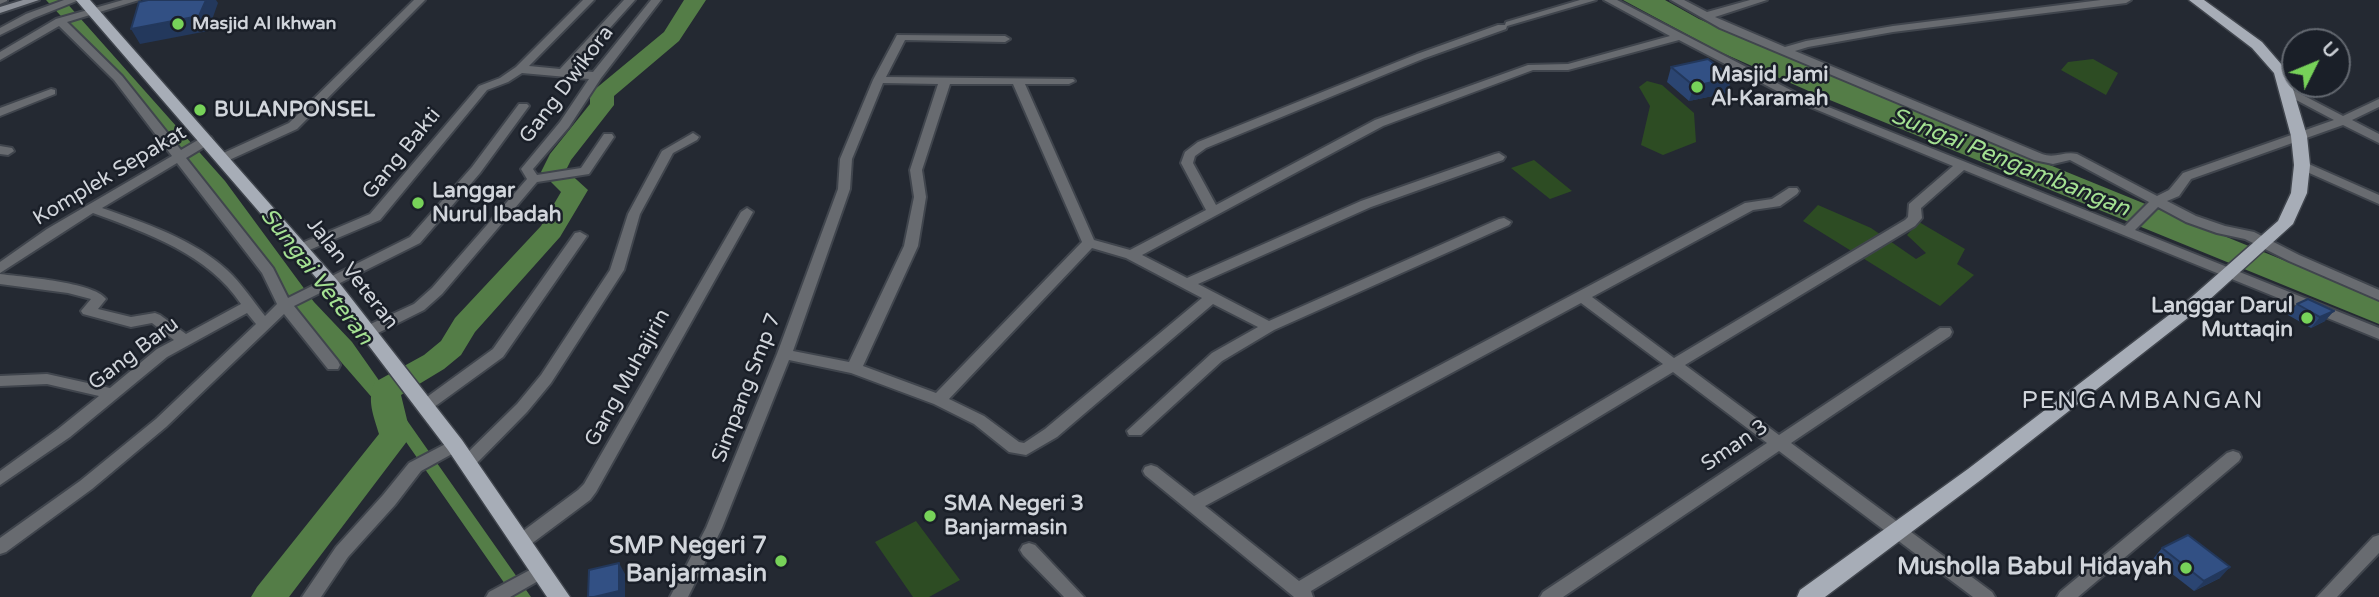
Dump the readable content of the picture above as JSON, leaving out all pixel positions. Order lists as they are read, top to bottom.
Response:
{
  "streets": {
    "main road": ["Jalan Veteran"],
    "street": [
      "Gang Dwikora",
      "Gang Bakti",
      "Komplek Sepakat",
      "Gang Baru",
      "Gang Muhajirin",
      "Simpang Smp 7",
      "Sman 3"
    ]
  },
  "crossings": [
    ["Gang Dwikora", "Jalan Veteran"],
    ["Gang Bakti", "Jalan Veteran"],
    ["Komplek Sepakat", "Jalan Veteran"],
    ["Jalan Veteran", "Gang Muhajirin"]
  ],
  "districts": ["PENGAMBANGAN"],
  "water": ["Sungai Pengambangan", "Sungai Veteran"],
  "places": [
    "Masjid Al Ikhwan",
    "Masjid Jami Al-Karamah",
    "BULANPONSEL",
    "Langgar Nurul Ibadah",
    "Langgar Darul Muttaqin",
    "SMA Negeri 3 Banjarmasin",
    "SMP Negeri 7 Banjarmasin",
    "Musholla Babul Hidayah"
  ],
  "north": "top right"
}
